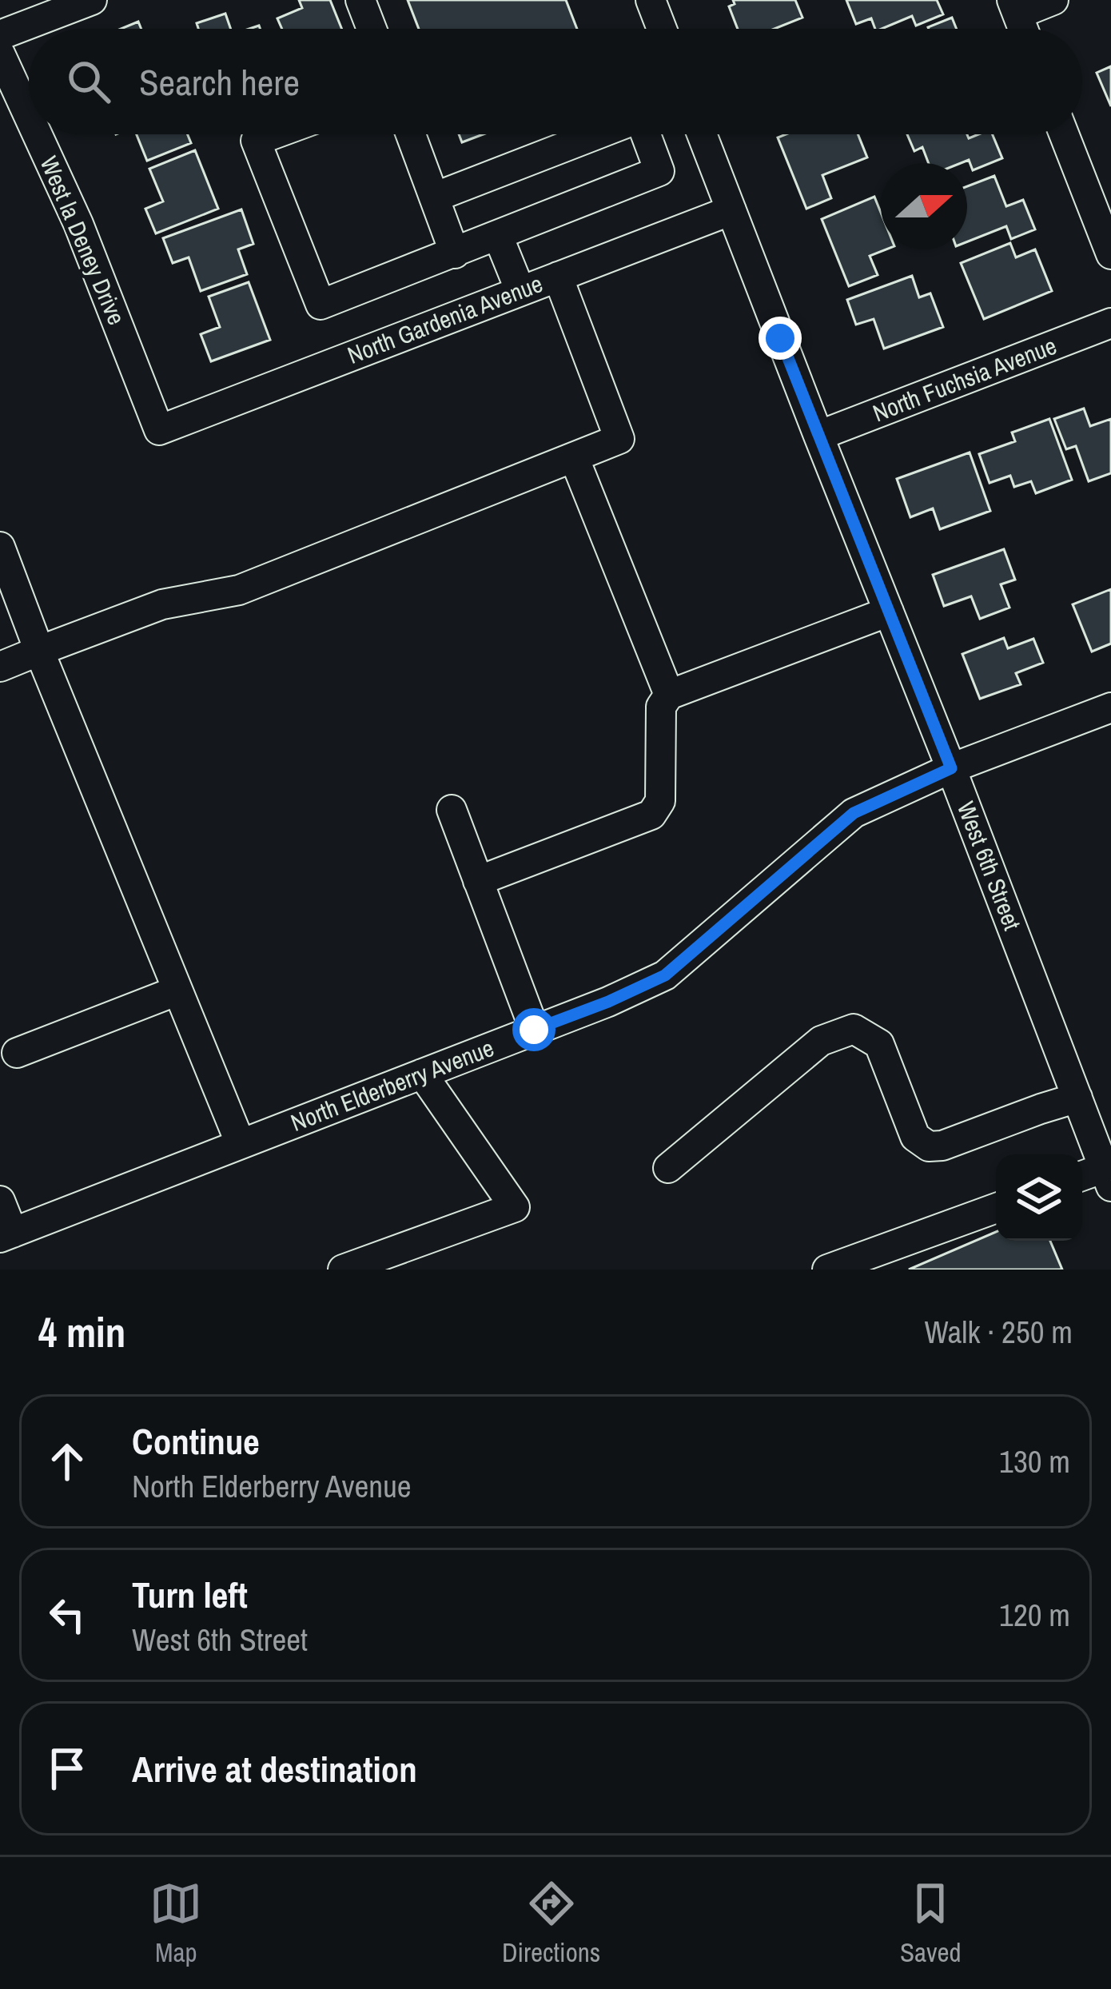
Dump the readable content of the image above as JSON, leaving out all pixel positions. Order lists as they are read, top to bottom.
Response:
{
  "streets": {
    "street": [
      "West la Deney Drive",
      "North Gardenia Avenue",
      "North Fuchsia Avenue",
      "West 6th Street",
      "North Elderberry Avenue"
    ]
  },
  "crossings": [
    ["West la Deney Drive", "North Gardenia Avenue"],
    ["North Gardenia Avenue", "West 6th Street"],
    ["North Fuchsia Avenue", "West 6th Street"],
    ["West 6th Street", "North Elderberry Avenue"]
  ],
  "north": "right",
  "page": {
    "search": "Search here",
    "heading": ["4 min", "Walk · 250 m"],
    "list": [
      ["Continue", "North Elderberry Avenue", "130 m"],
      ["Turn left", "West 6th Street", "120 m"],
      "Arrive at destination"
    ],
    "nav": ["Map", "Directions", "Saved"]
  }
}
